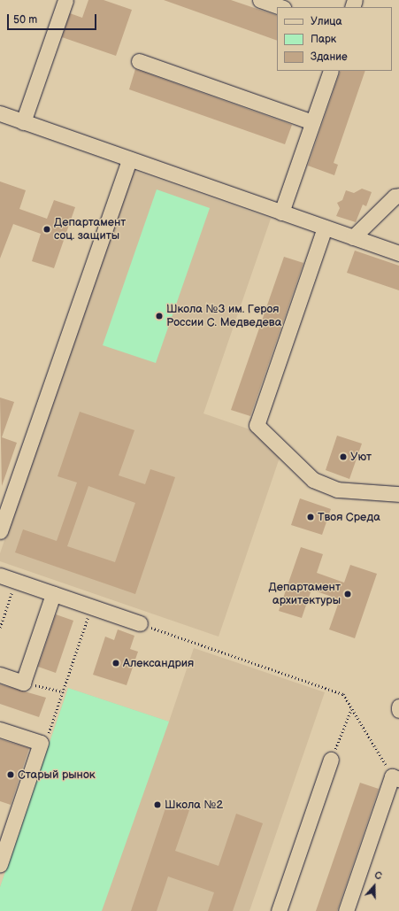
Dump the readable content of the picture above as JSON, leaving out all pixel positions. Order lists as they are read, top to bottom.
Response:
{
  "places": [
    "Департамент соц. защиты",
    "Школа №3 им. Героя России С. Медведева",
    "Уют",
    "Твоя Среда",
    "Департамент архитектуры",
    "Александрия",
    "Старый рынок",
    "Школа №2"
  ],
  "legend": ["Улица", "Парк", "Здание"],
  "scale_bar": "50 m",
  "north": "top"
}
